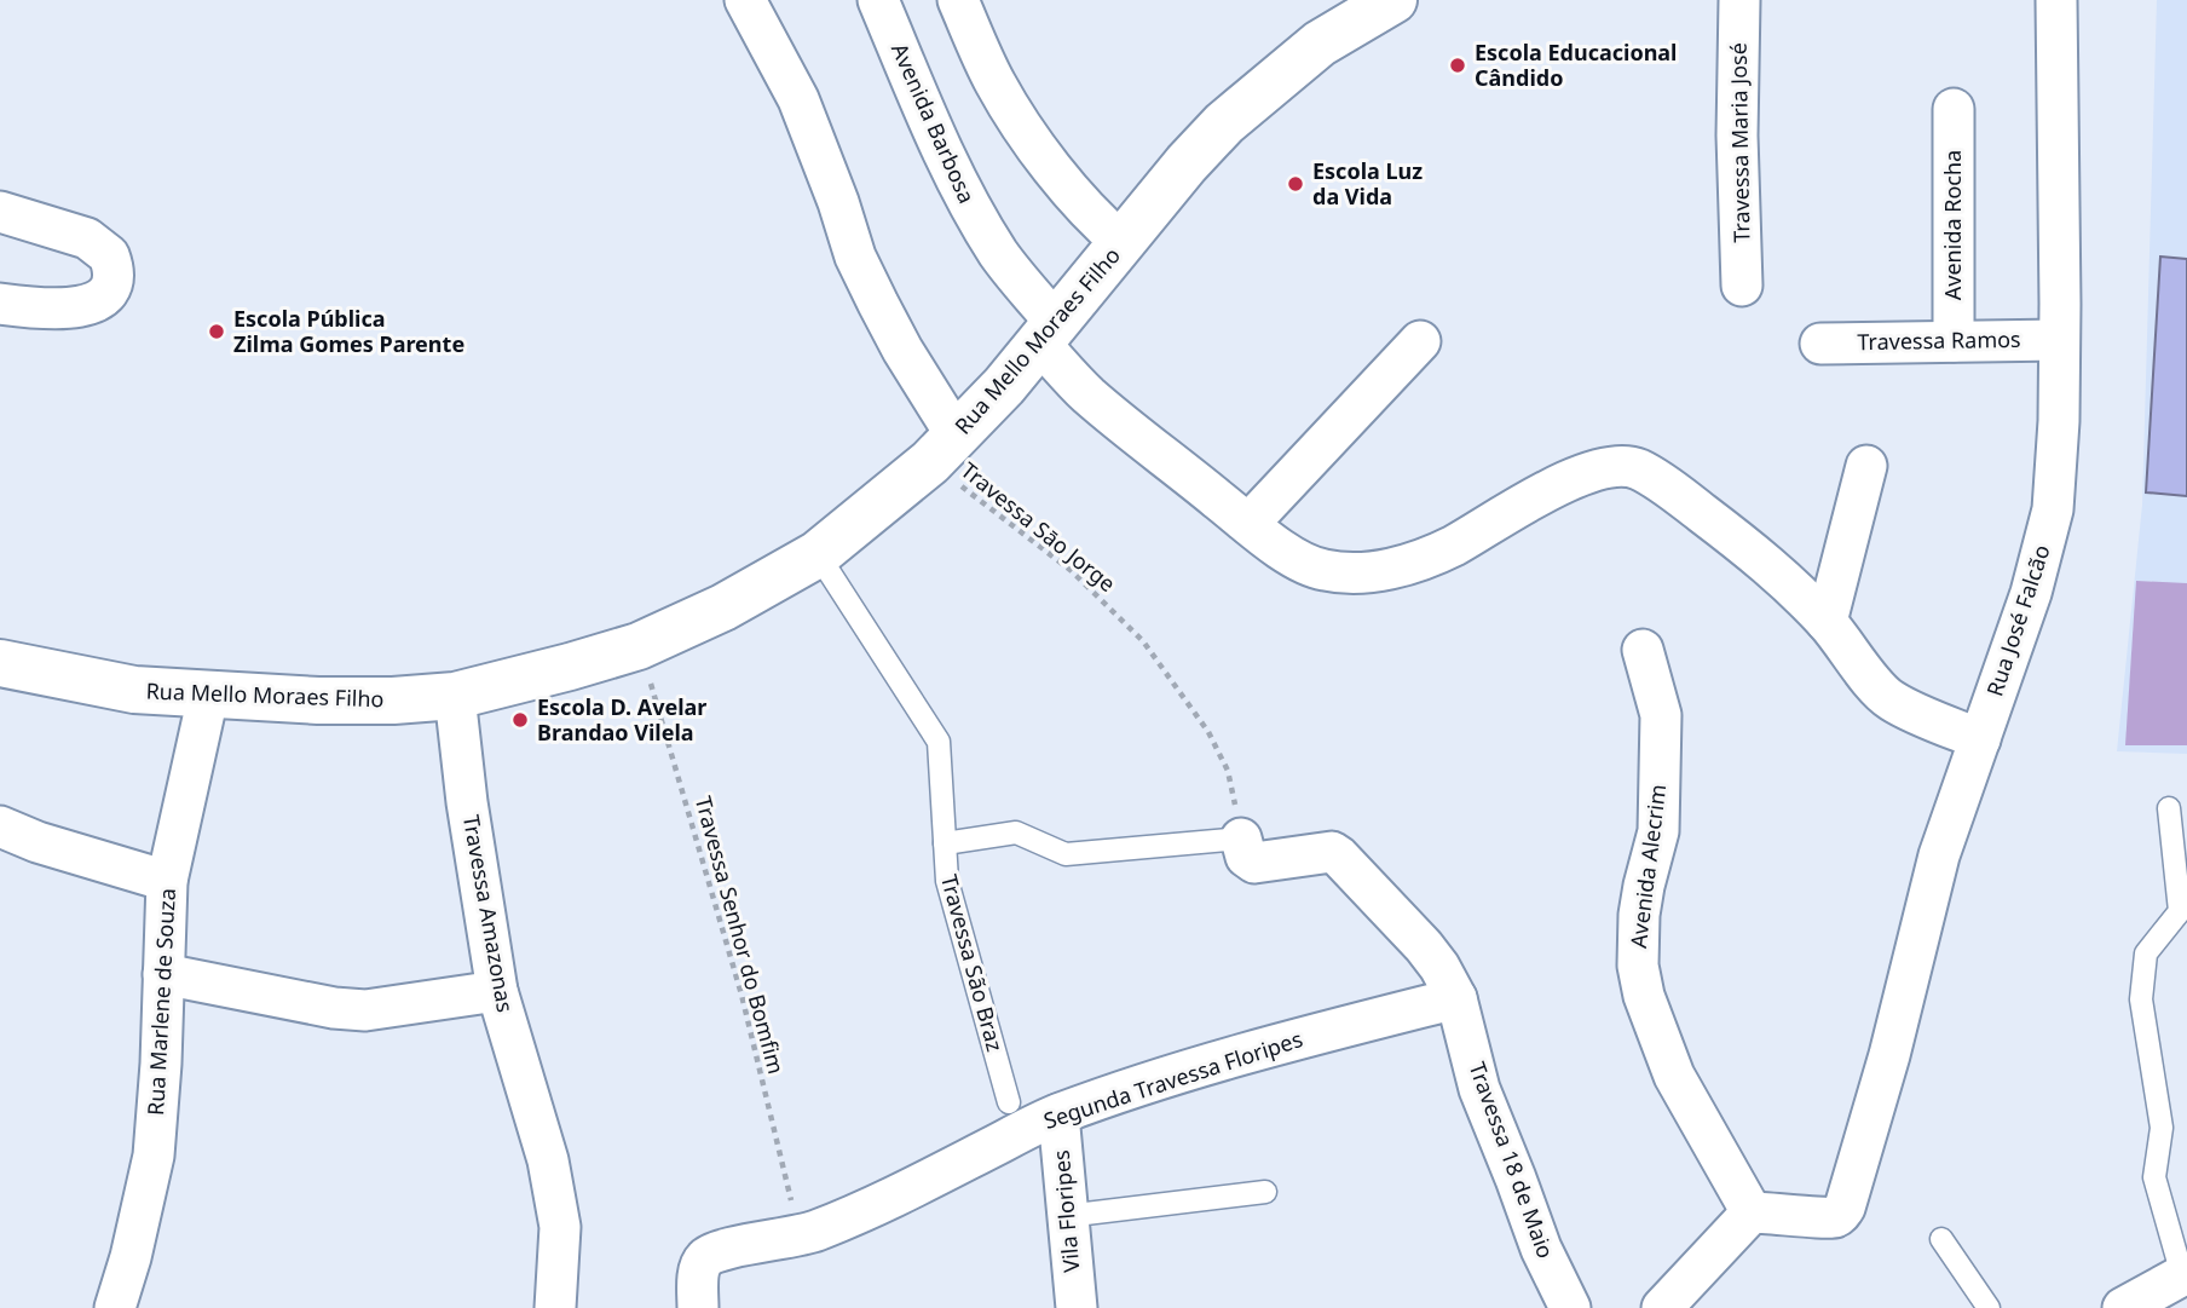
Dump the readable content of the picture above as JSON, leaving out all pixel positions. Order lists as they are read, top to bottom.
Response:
{
  "streets": {
    "main road": ["Rua Mello Moraes Filho"],
    "street": [
      "Avenida Barbosa",
      "Travessa Maria José",
      "Avenida Rocha",
      "Travessa Ramos",
      "Rua José Falcão",
      "Avenida Alecrim",
      "Travessa Amazonas",
      "Rua Marlene de Souza",
      "Segunda Travessa Floripes",
      "Travessa 18 de Maio",
      "Vila Floripes"
    ],
    "lane": ["Travessa São Braz"],
    "path": ["Travessa Sāo Jorge", "Travessa Senhor do Bomfim"]
  },
  "crossings": [
    ["Avenida Barbosa", "Rua Mello Moraes Filho"],
    ["Avenida Barbosa", "Rua José Falcão"],
    ["Avenida Rocha", "Travessa Ramos"],
    ["Rua Mello Moraes Filho", "Travessa Sāo Jorge"],
    ["Rua Mello Moraes Filho", "Travessa Amazonas"],
    ["Rua Mello Moraes Filho", "Travessa Senhor do Bomfim"],
    ["Rua Mello Moraes Filho", "Travessa São Braz"],
    ["Rua Mello Moraes Filho", "Rua Marlene de Souza"],
    ["Travessa Ramos", "Rua José Falcão"],
    ["Travessa Sāo Jorge", "Travessa 18 de Maio"],
    ["Rua José Falcão", "Avenida Alecrim"],
    ["Travessa Senhor do Bomfim", "Segunda Travessa Floripes"],
    ["Segunda Travessa Floripes", "Travessa 18 de Maio"],
    ["Segunda Travessa Floripes", "Vila Floripes"]
  ],
  "places": [
    "Escola Educacional Cândido",
    "Escola Luz da Vida",
    "Escola Pública Zilma Gomes Parente",
    "Escola D. Avelar Brandao Vilela"
  ]
}
